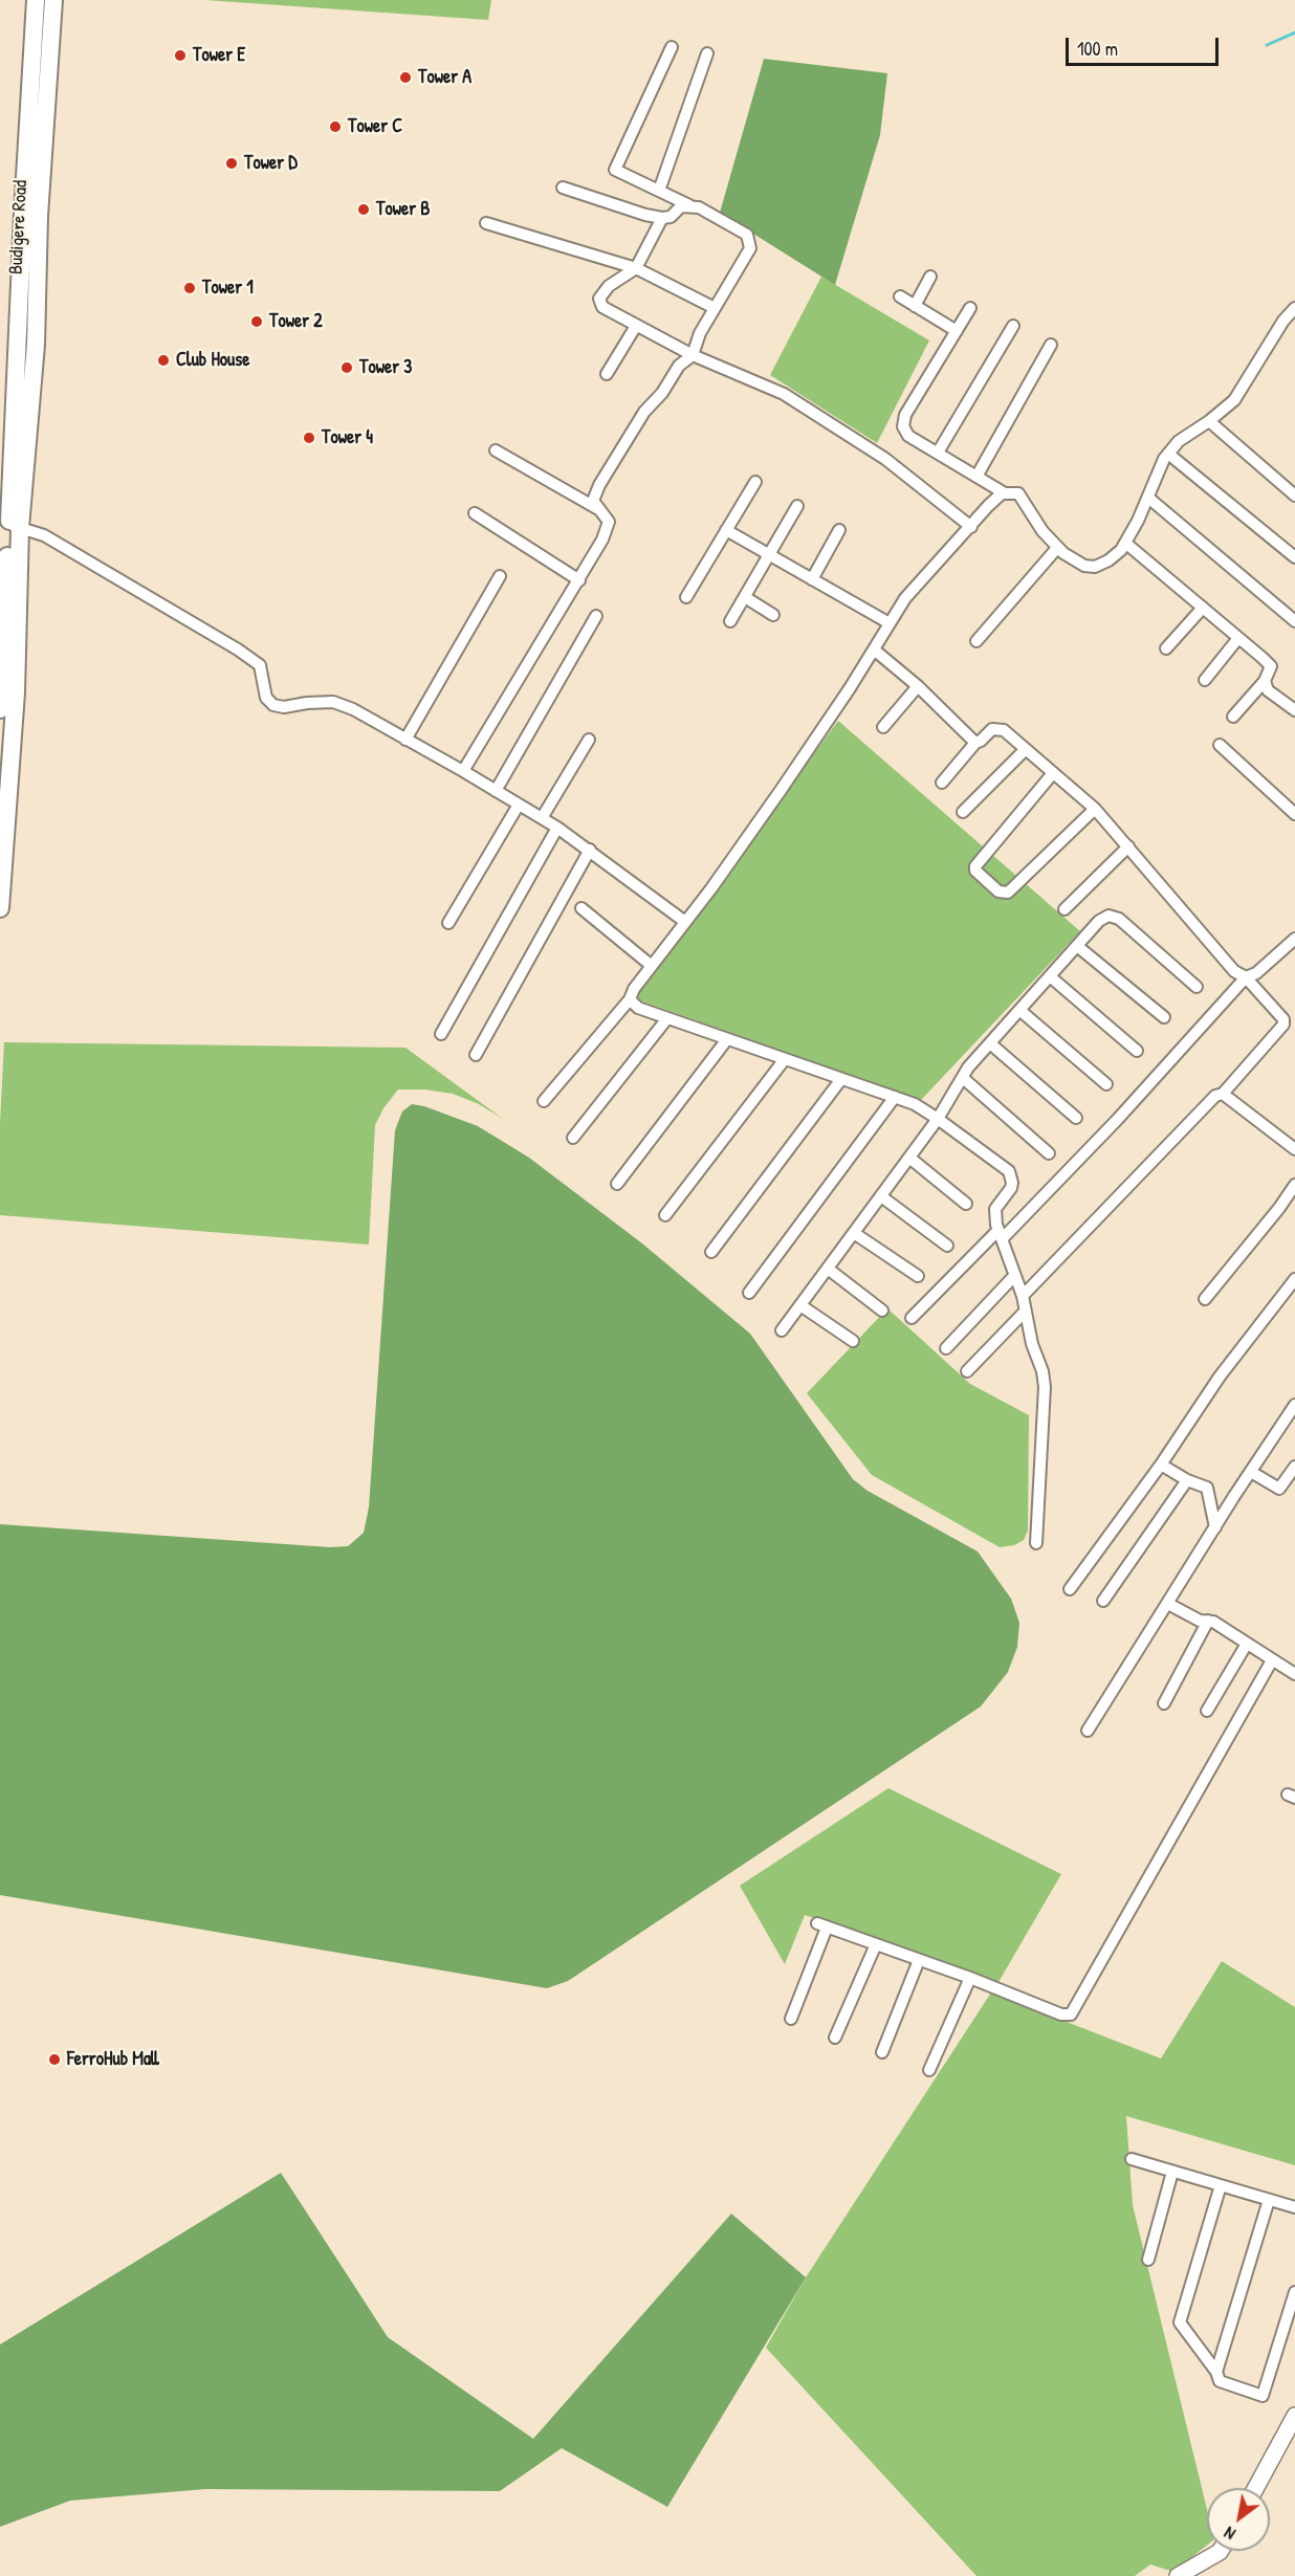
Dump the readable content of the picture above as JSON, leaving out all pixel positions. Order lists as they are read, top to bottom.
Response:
{
  "streets": {
    "main road": ["Budigere Road"]
  },
  "places": [
    "Tower E",
    "Tower A",
    "Tower C",
    "Tower D",
    "Tower B",
    "Tower 1",
    "Tower 2",
    "Club House",
    "Tower 3",
    "Tower 4",
    "FerroHub Mall"
  ],
  "scale_bar": "100 m",
  "north": "bottom left"
}
